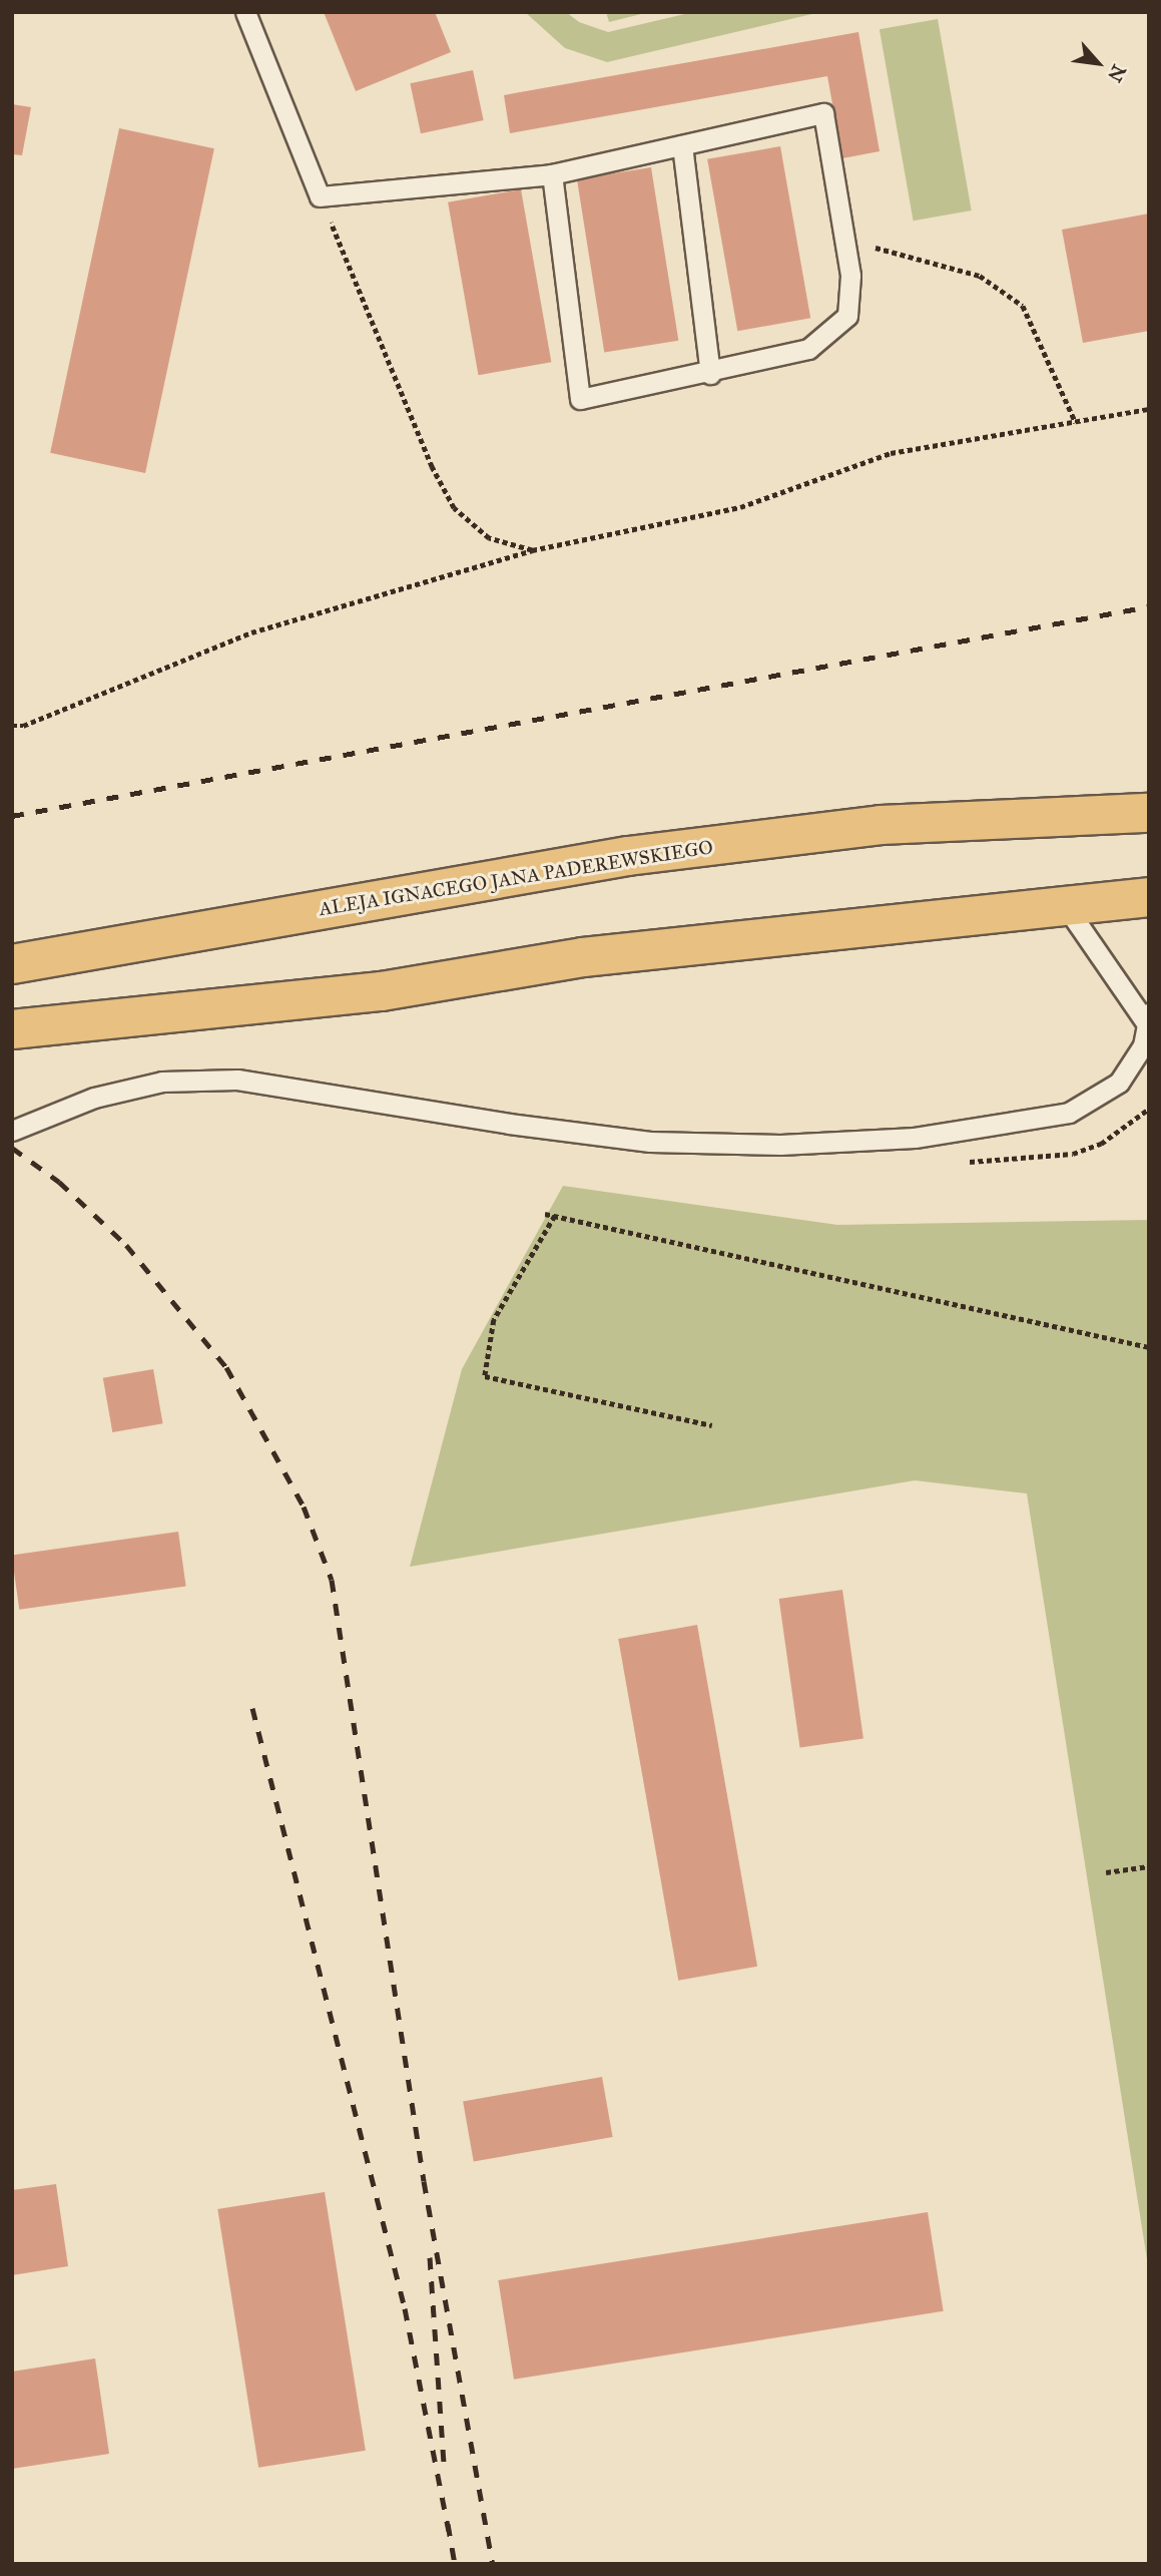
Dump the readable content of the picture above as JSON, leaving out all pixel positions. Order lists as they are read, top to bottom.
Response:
{
  "streets": {
    "main road": ["ALEJA IGNACEGO JANA PADEREWSKIEGO"]
  },
  "north": "bottom right"
}
